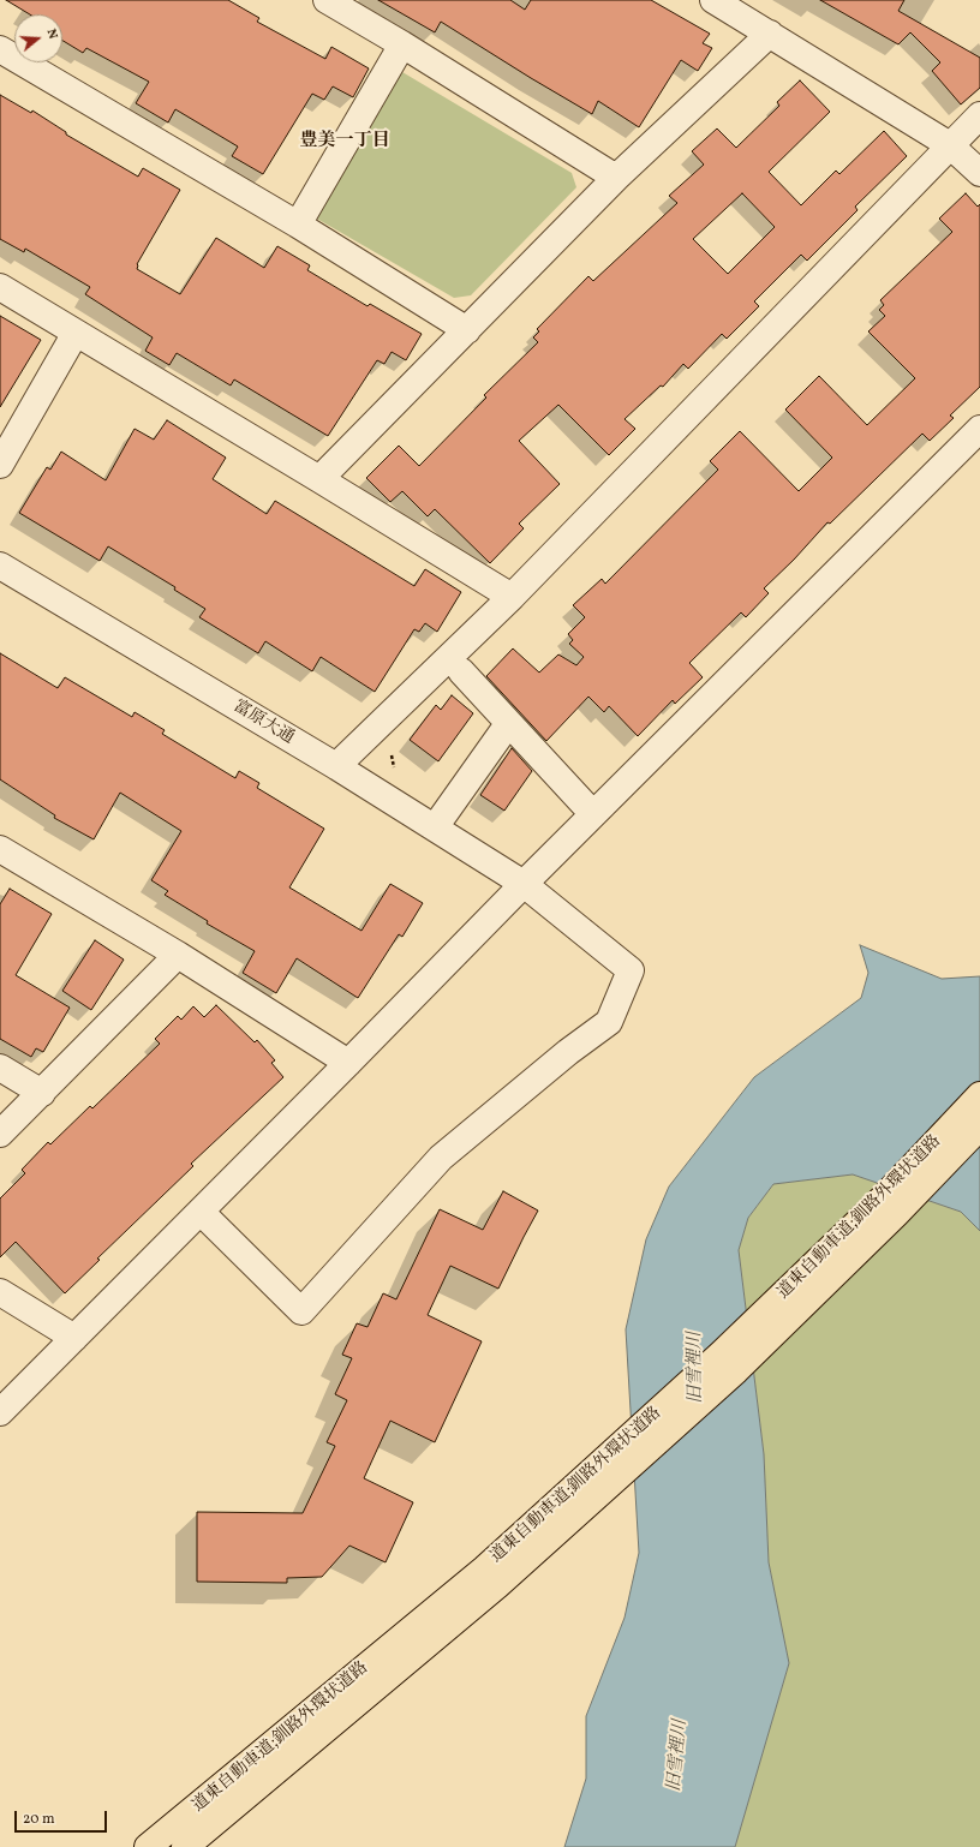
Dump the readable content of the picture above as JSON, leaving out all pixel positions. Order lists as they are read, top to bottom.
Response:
{
  "streets": {
    "highway": ["道東自動車道;釧路外環状道路"],
    "street": ["富原大通"]
  },
  "districts": ["豊美一丁目"],
  "water": ["旧雪裡川"],
  "scale_bar": "20 m",
  "north": "right"
}
